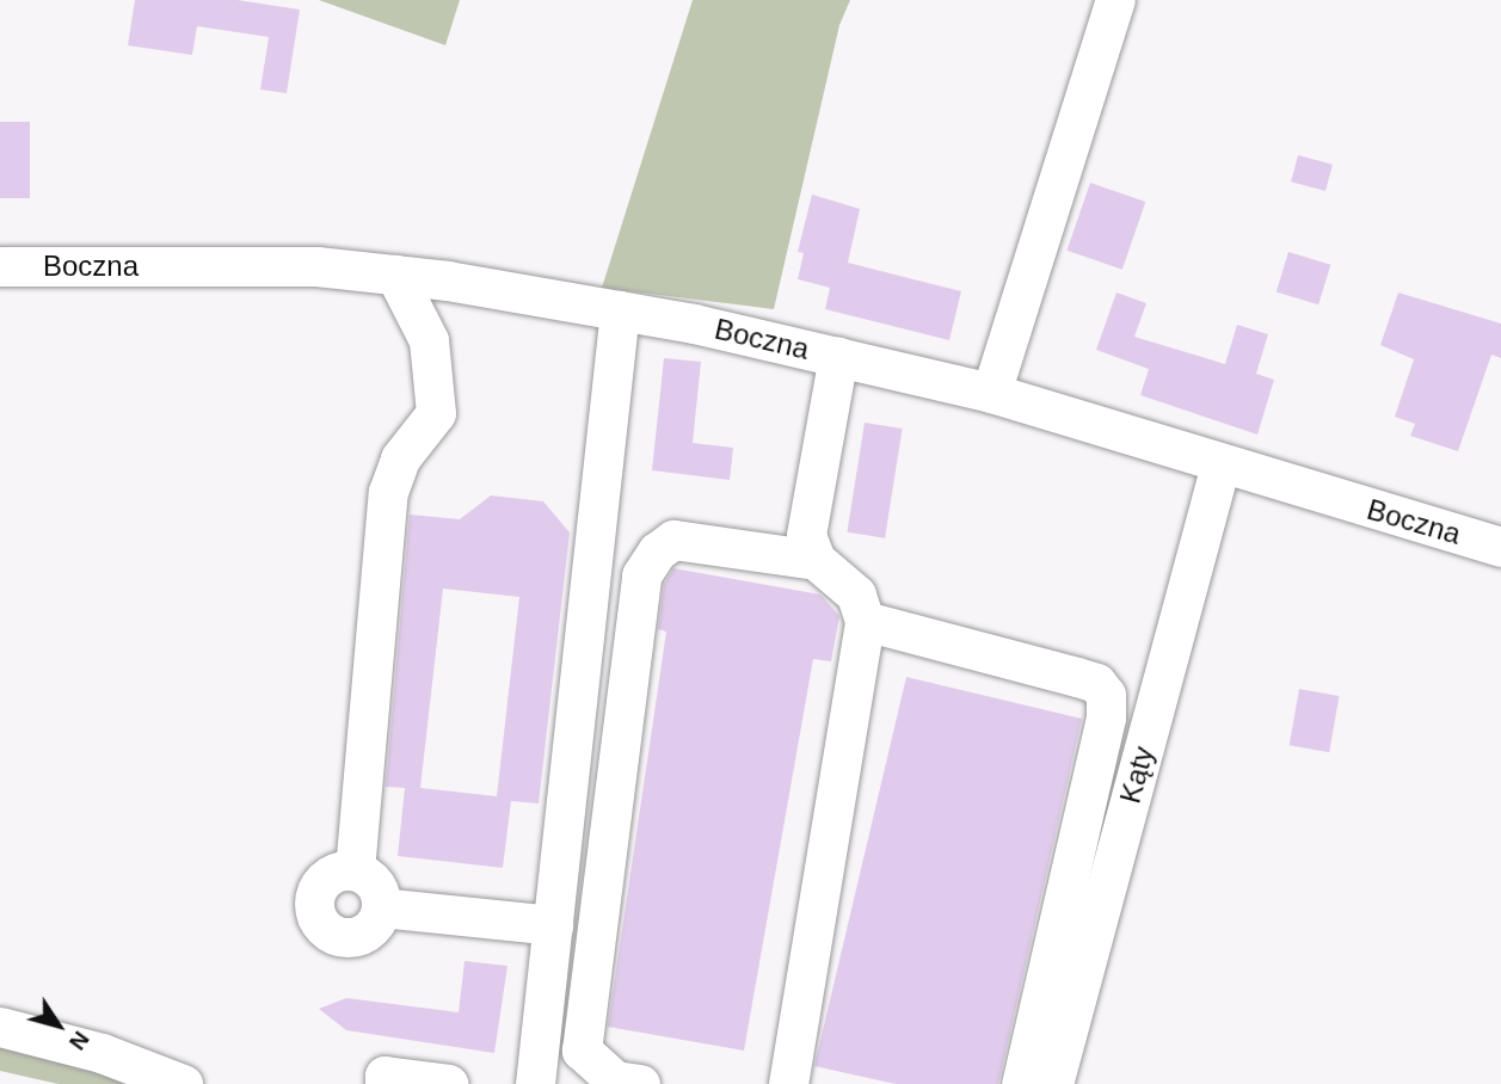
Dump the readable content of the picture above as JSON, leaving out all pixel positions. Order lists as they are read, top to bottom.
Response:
{
  "streets": {
    "street": ["Boczna", "Kąty"]
  },
  "crossings": [
    ["Boczna", "Kąty"]
  ],
  "north": "bottom right"
}
